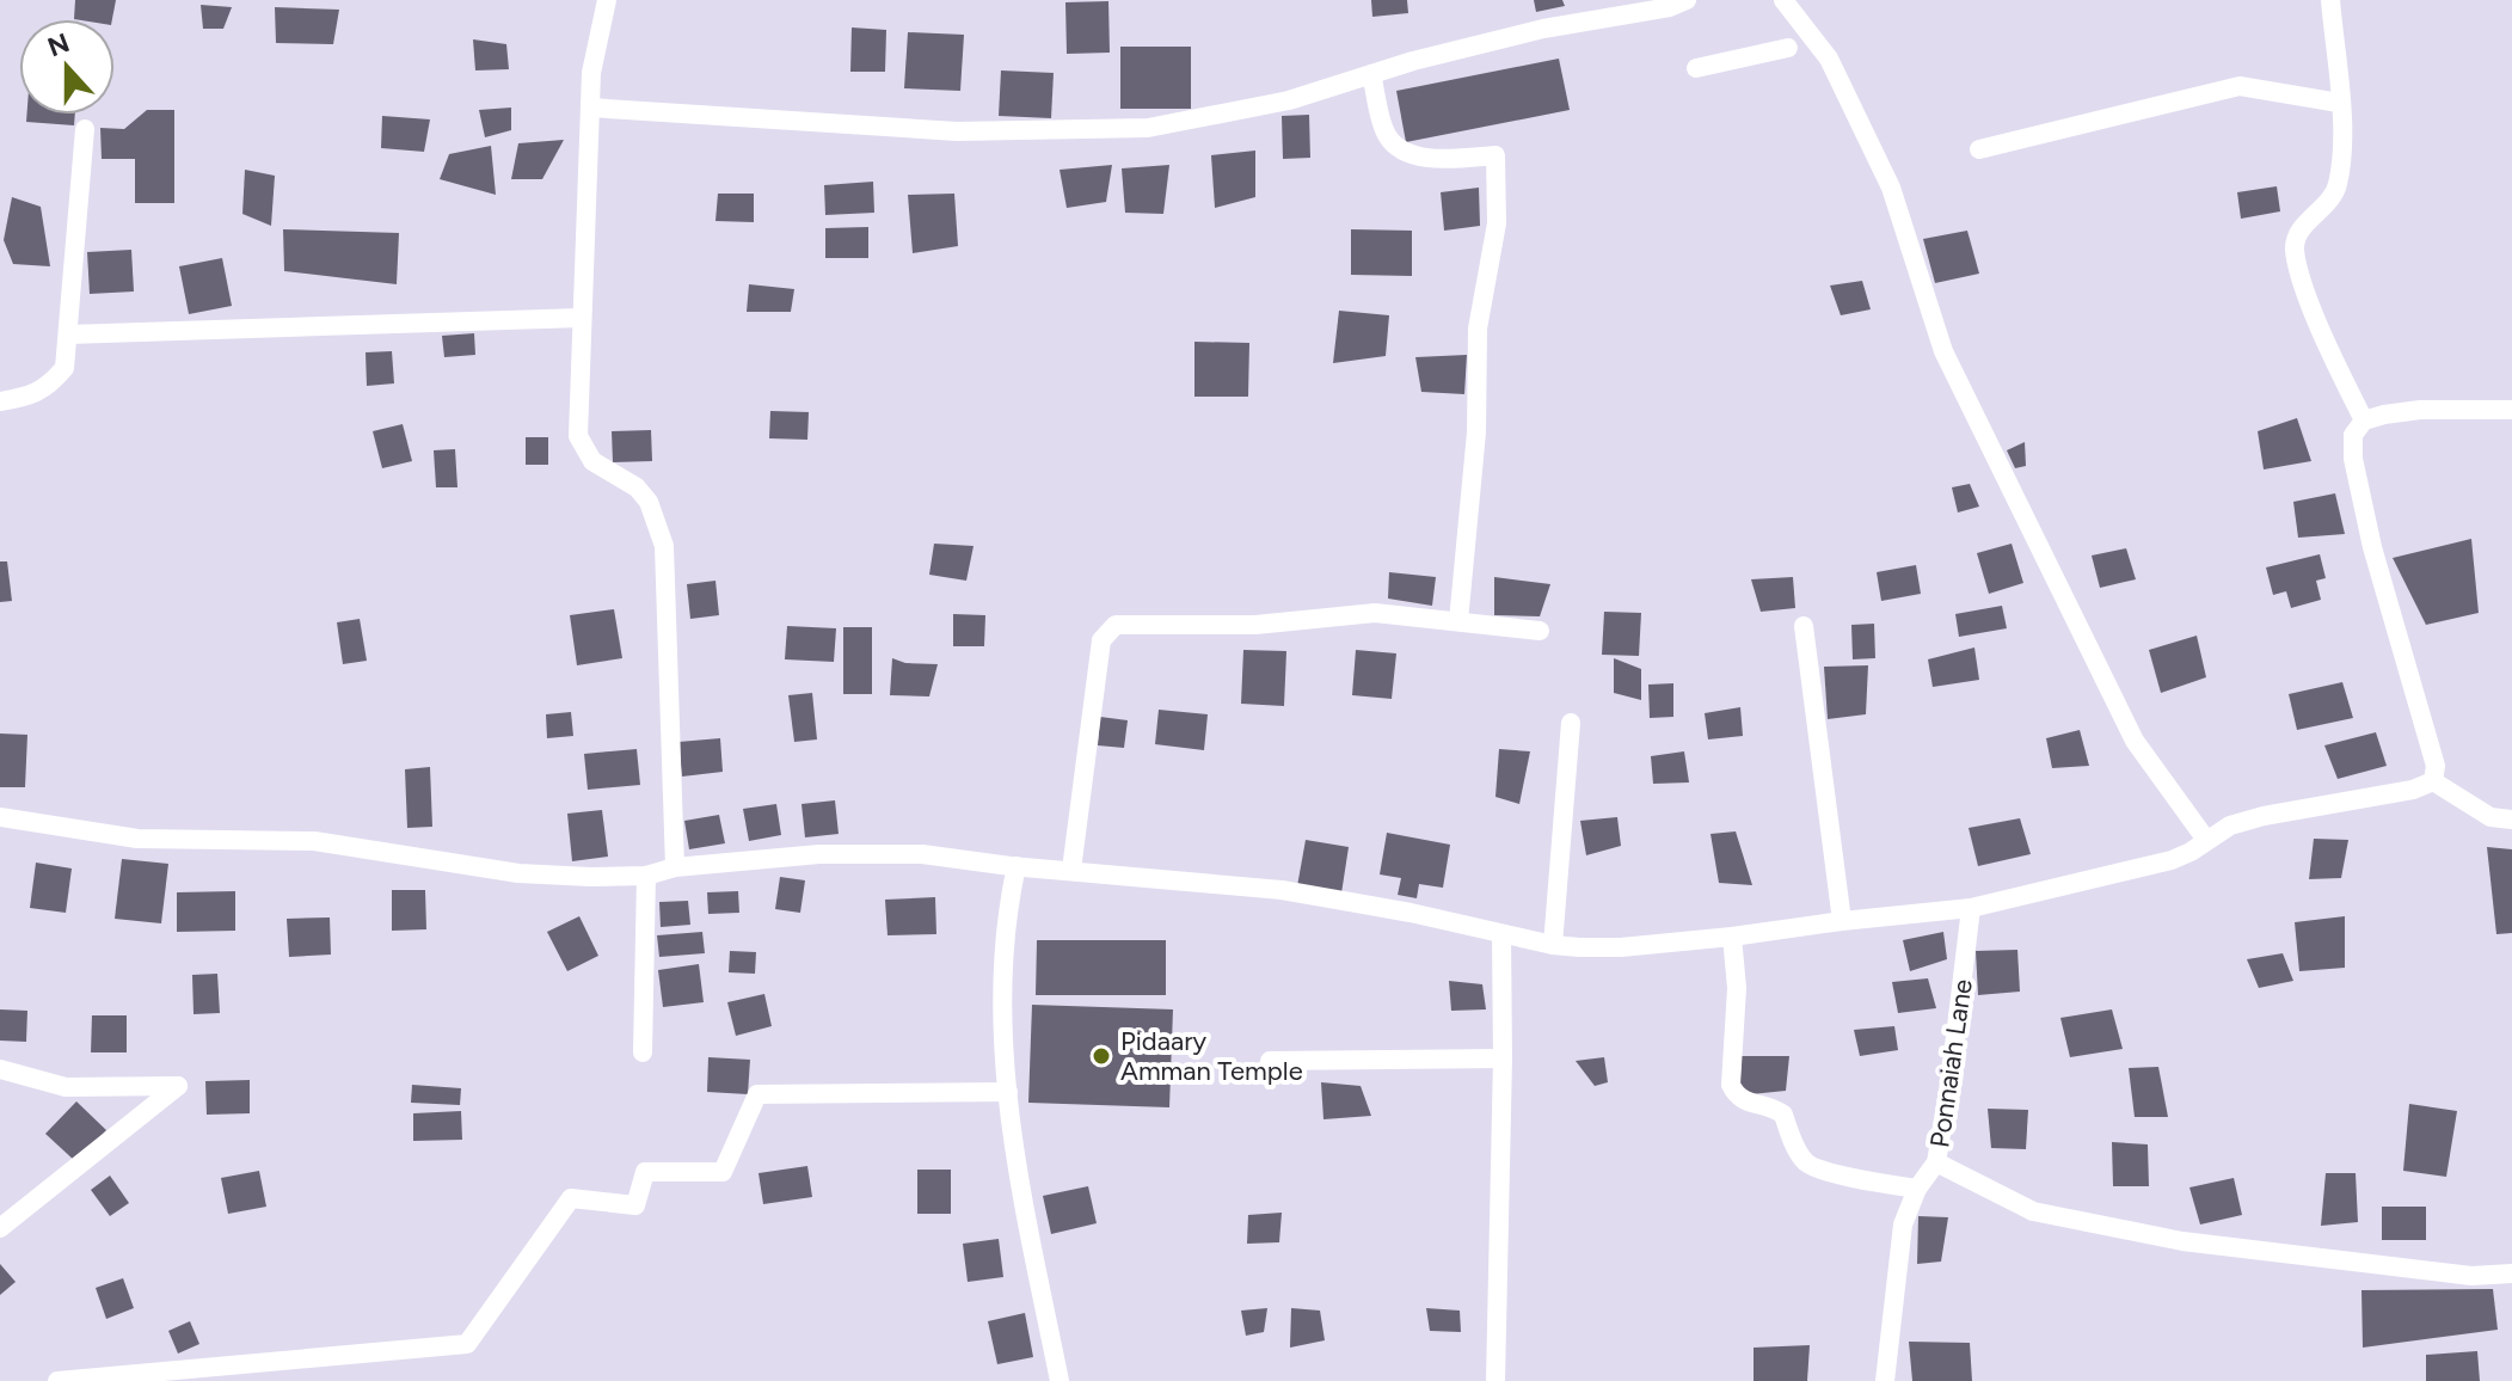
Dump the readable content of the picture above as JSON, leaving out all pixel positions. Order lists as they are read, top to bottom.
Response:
{
  "streets": {
    "street": ["Ponnaiah Lane"]
  },
  "places": ["Pidaary Amman Temple"],
  "north": "top"
}
